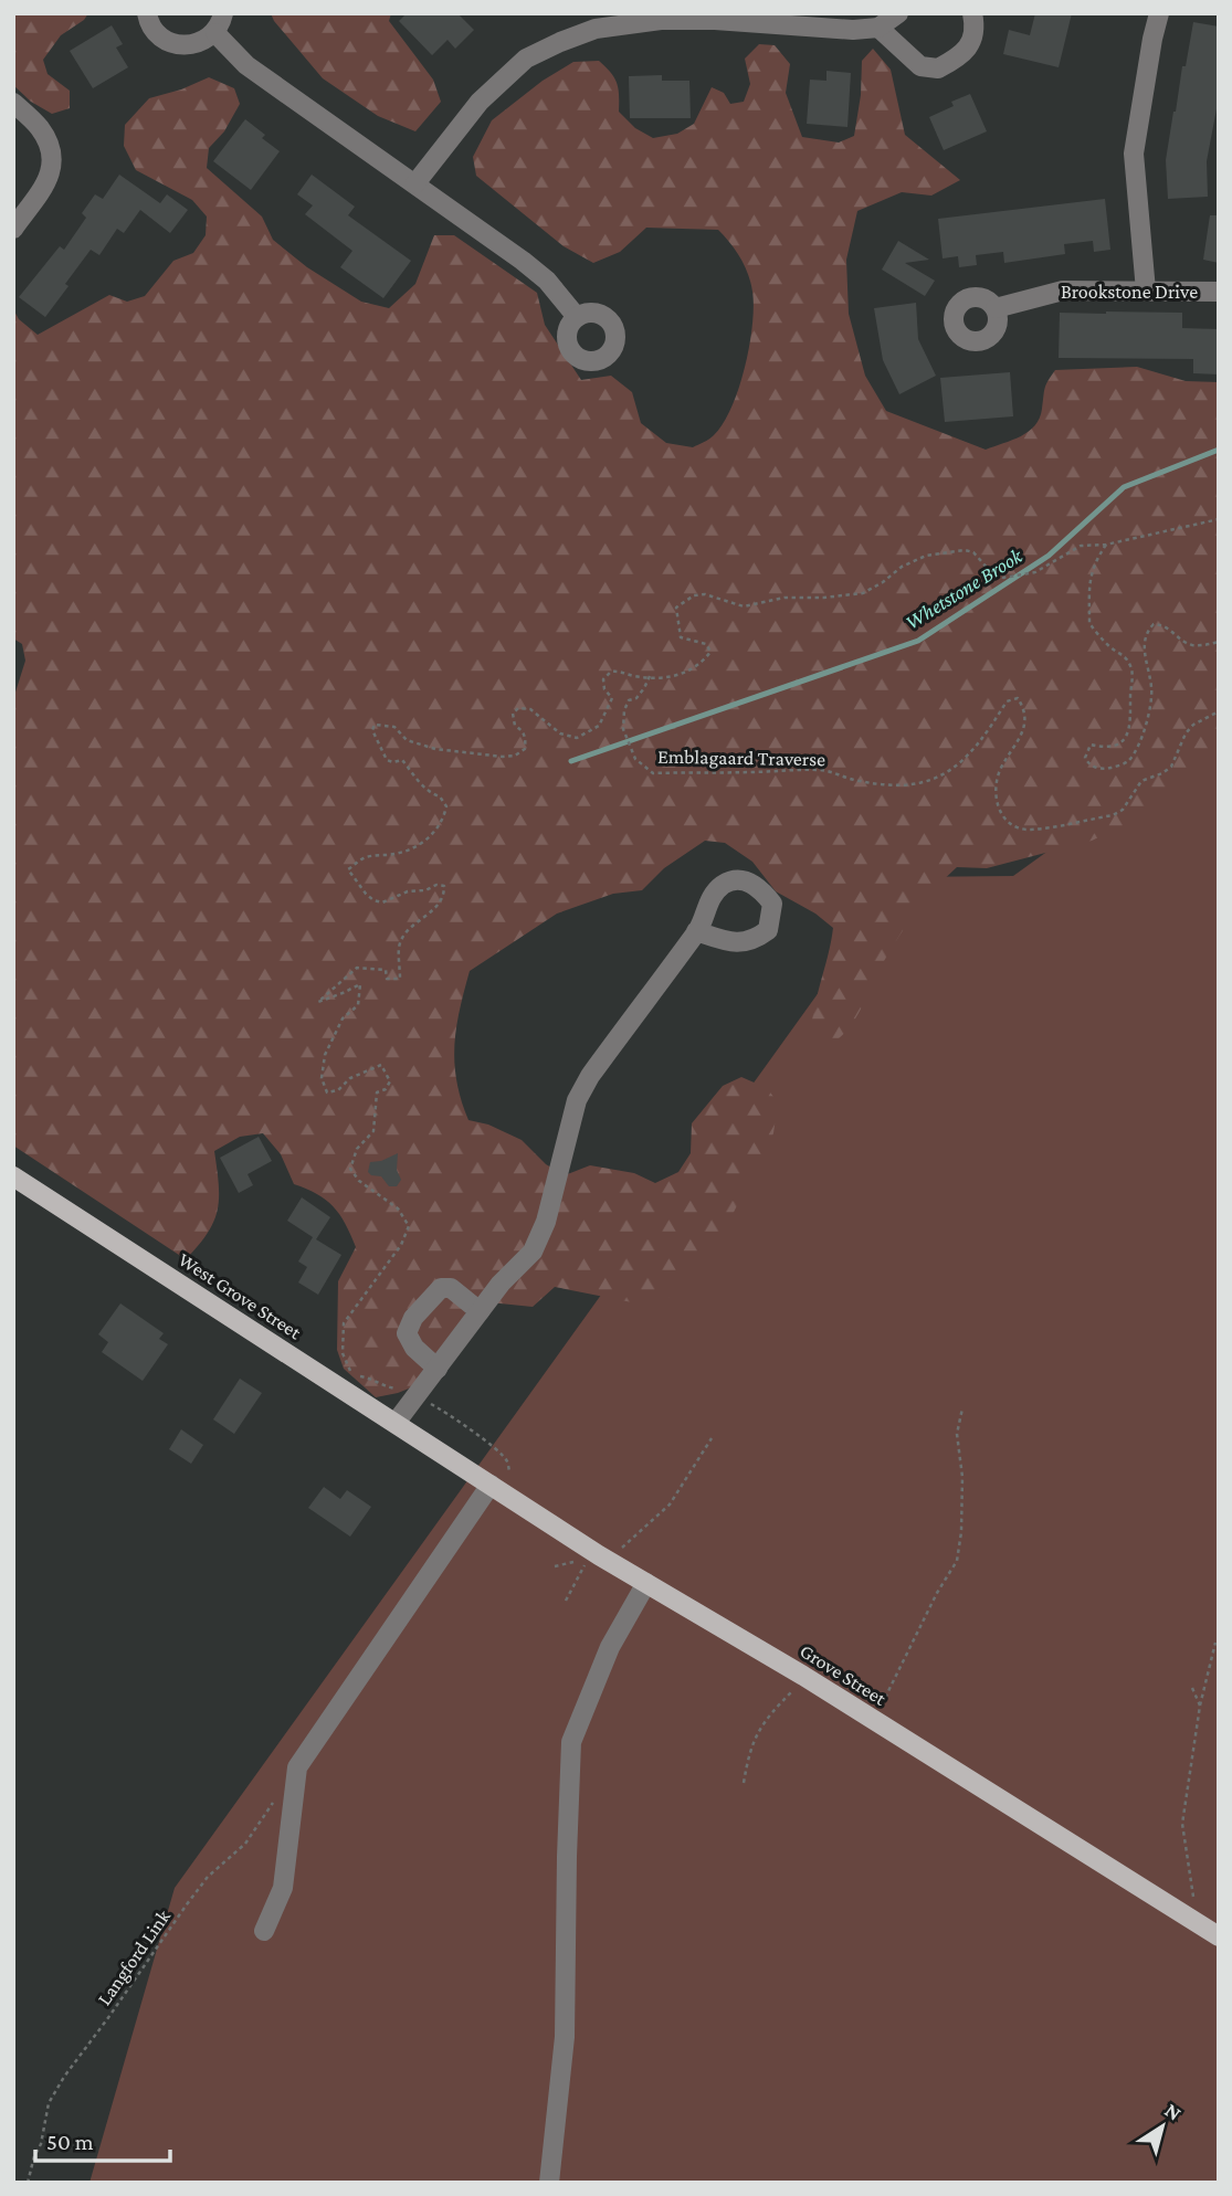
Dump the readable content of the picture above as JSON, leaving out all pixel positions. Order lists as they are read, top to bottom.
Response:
{
  "streets": {
    "main road": ["West Grove Street", "Grove Street"],
    "street": ["Brookstone Drive"],
    "path": ["Emblagaard Traverse", "Langford Link"]
  },
  "crossings": [
    ["West Grove Street", "Grove Street"]
  ],
  "water": ["Whetstone Brook"],
  "scale_bar": "50 m",
  "north": "top right"
}
